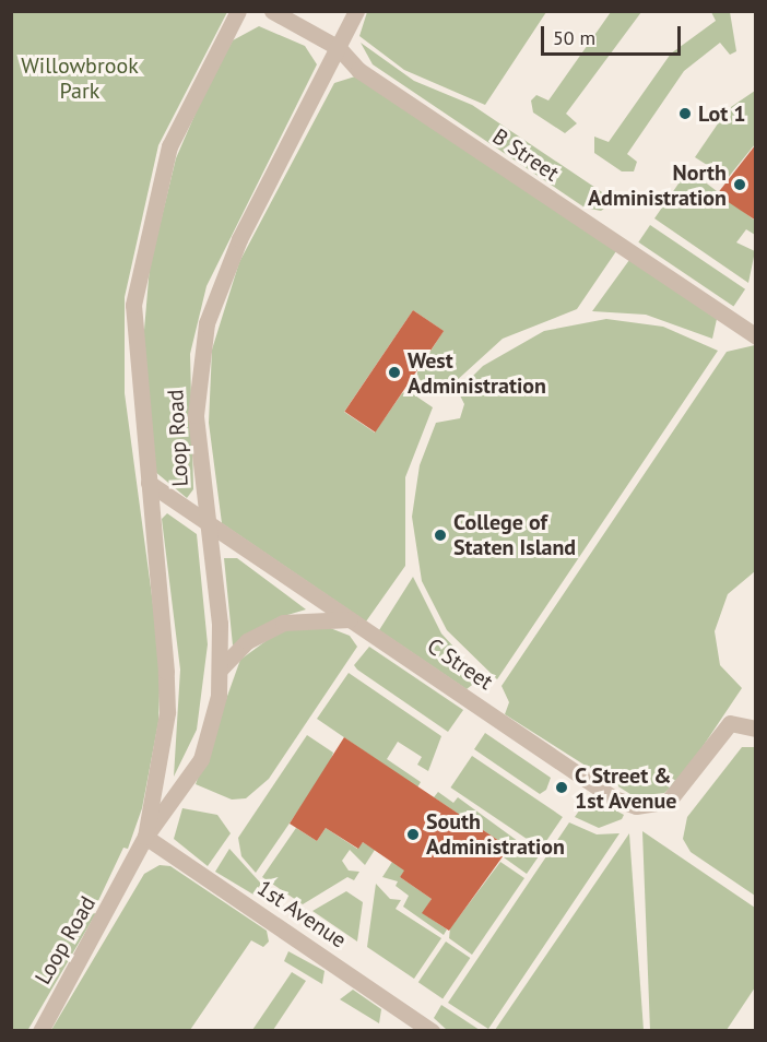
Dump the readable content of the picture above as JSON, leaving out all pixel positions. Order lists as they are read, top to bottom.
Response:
{
  "streets": {
    "street": [
      "B Street",
      "Loop Road",
      "C Street",
      "1st Avenue"
    ]
  },
  "crossings": [
    ["B Street", "Loop Road"],
    ["Loop Road", "C Street"],
    ["Loop Road", "1st Avenue"]
  ],
  "parks": ["Willowbrook Park"],
  "places": [
    "Lot 1",
    "North Administration",
    "West Administration",
    "College of Staten Island",
    "C Street & 1st Avenue",
    "South Administration"
  ],
  "scale_bar": "50 m"
}
